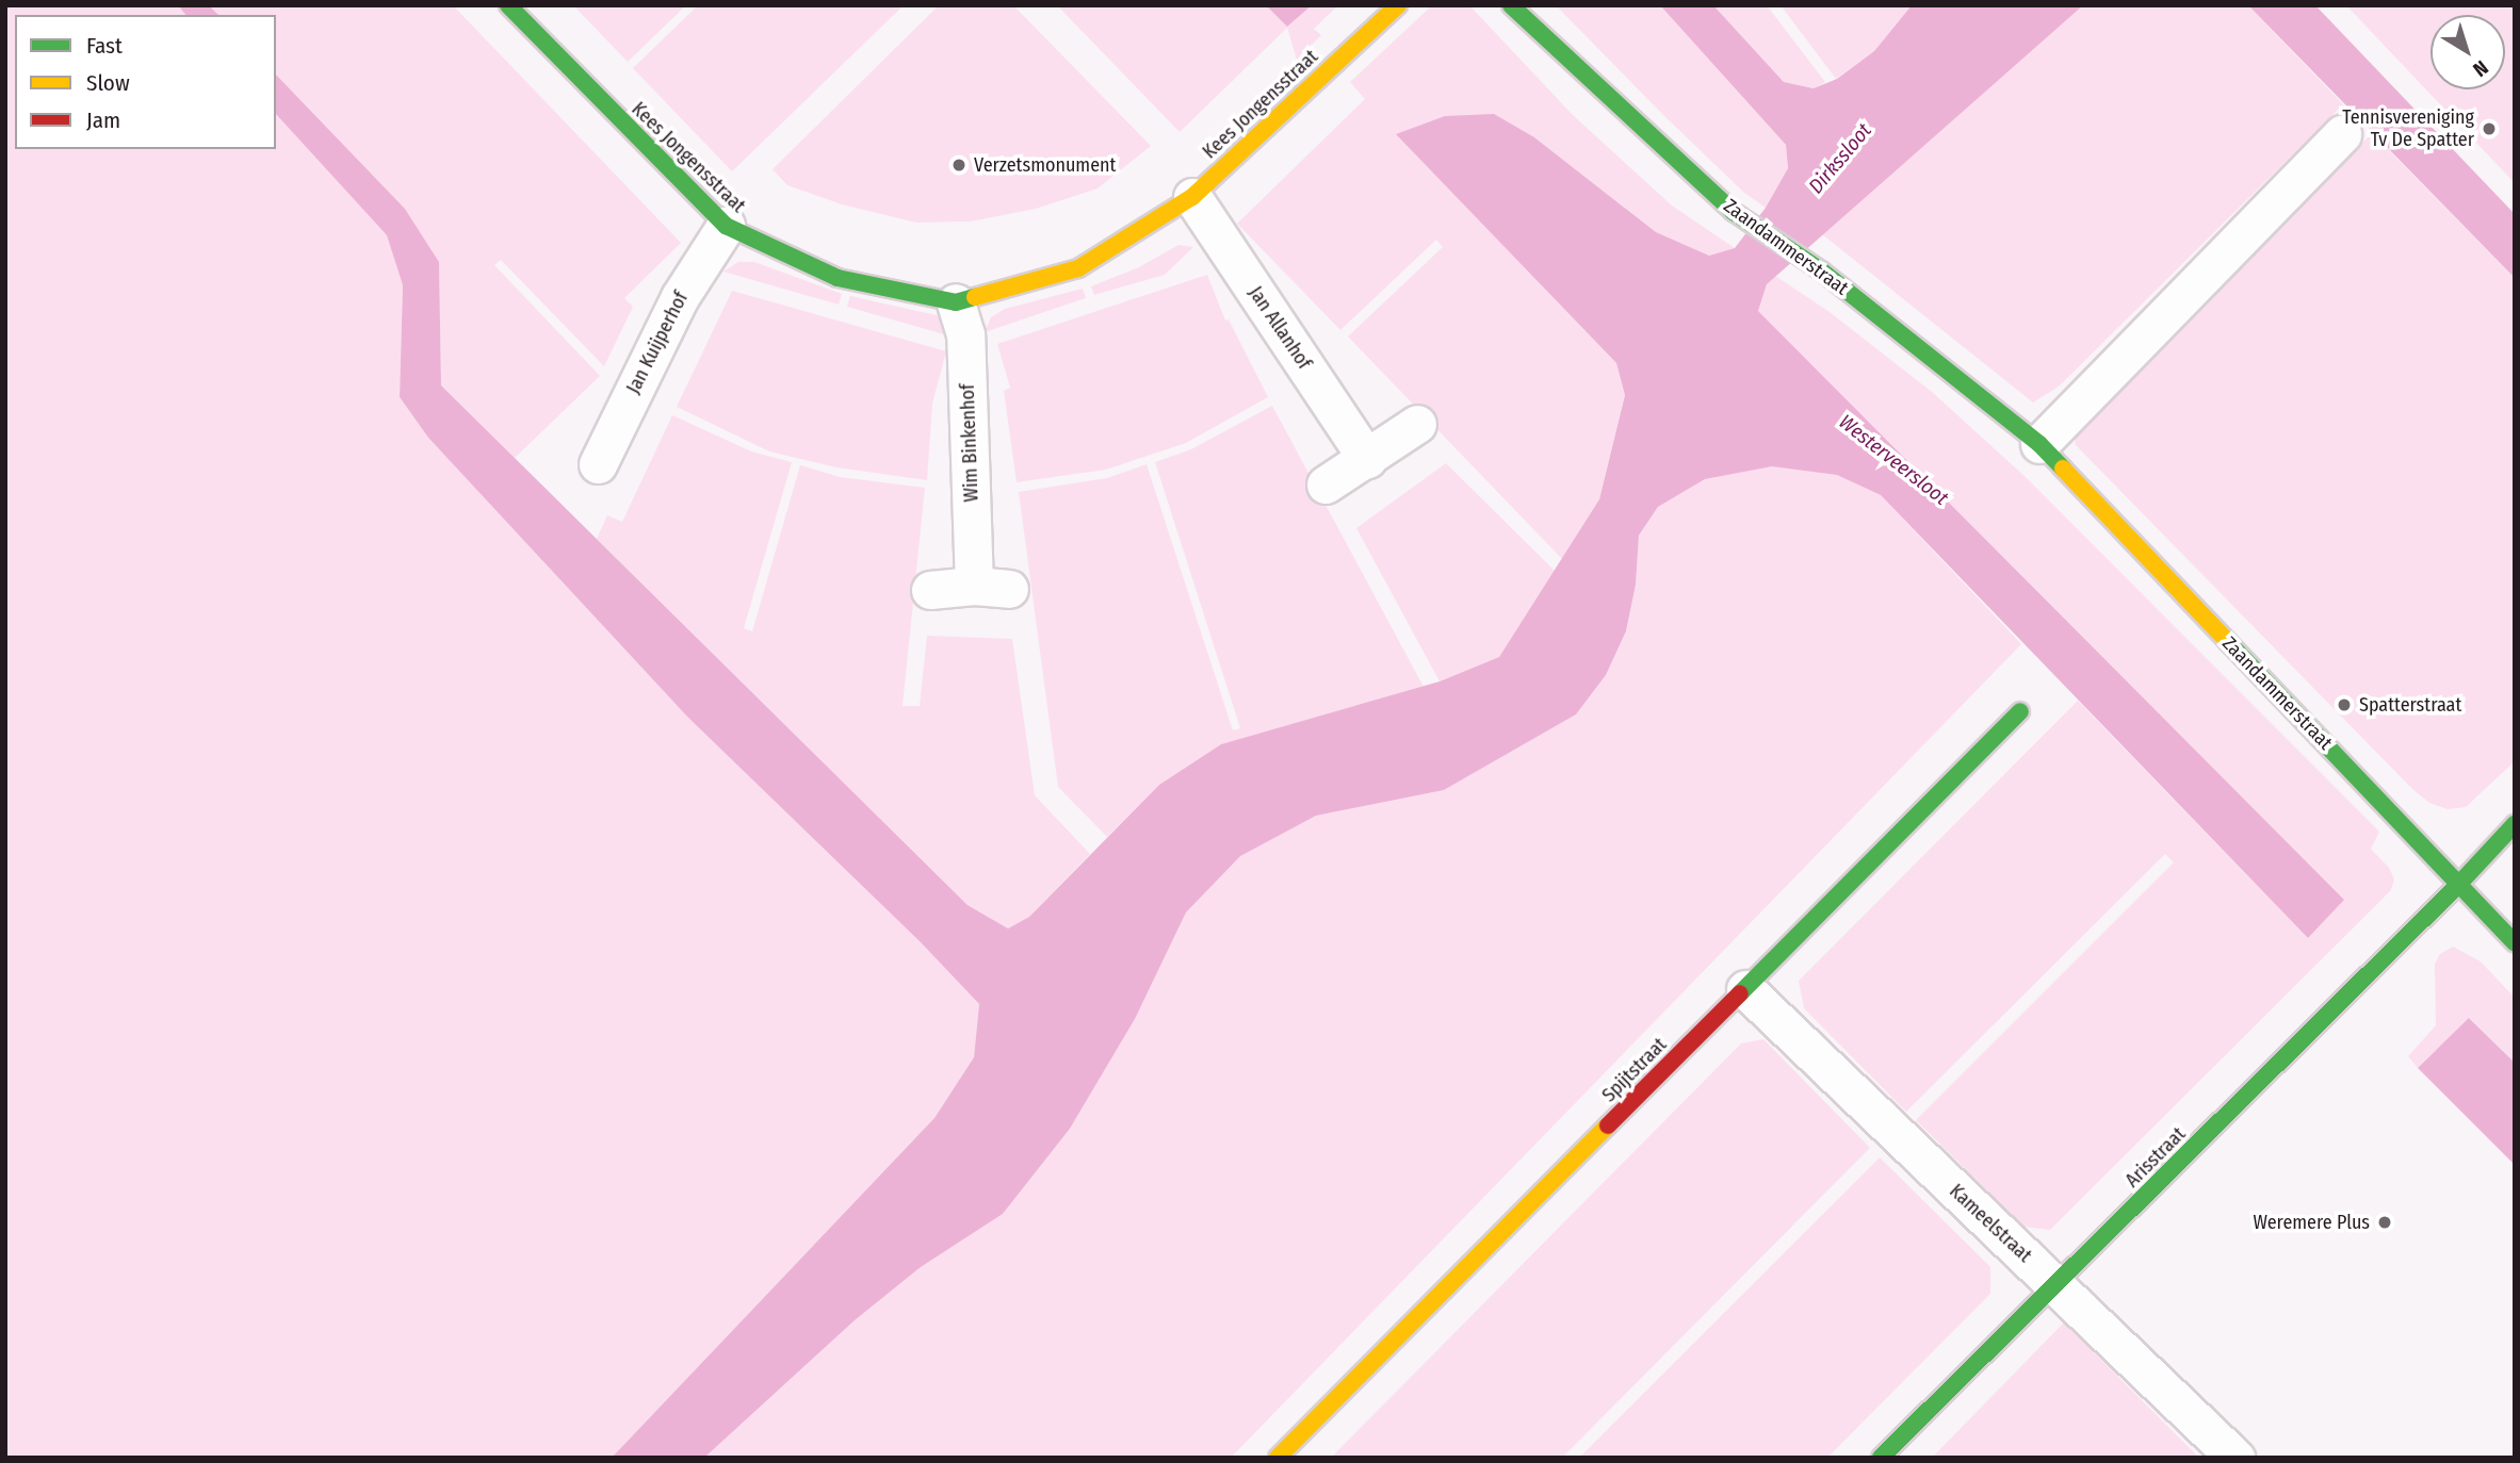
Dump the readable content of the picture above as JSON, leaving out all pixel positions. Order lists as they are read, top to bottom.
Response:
{
  "streets": {
    "street": [
      "Kees Jongensstraat",
      "Zaandammerstraat",
      "Jan Allanhof",
      "Jan Kuijperhof",
      "Wim Binkenhof",
      "Spijtstraat",
      "Arisstraat",
      "Kameelstraat"
    ]
  },
  "crossings": [
    ["Kees Jongensstraat", "Jan Allanhof"],
    ["Kees Jongensstraat", "Jan Kuijperhof"],
    ["Kees Jongensstraat", "Wim Binkenhof"],
    ["Zaandammerstraat", "Arisstraat"],
    ["Spijtstraat", "Kameelstraat"],
    ["Arisstraat", "Kameelstraat"]
  ],
  "water": ["Dirkssloot", "Westerveersloot"],
  "places": [
    "Tennisvereniging Tv De Spatter",
    "Verzetsmonument",
    "Spatterstraat",
    "Weremere Plus"
  ],
  "legend": ["Fast", "Slow", "Jam"],
  "north": "bottom right"
}
